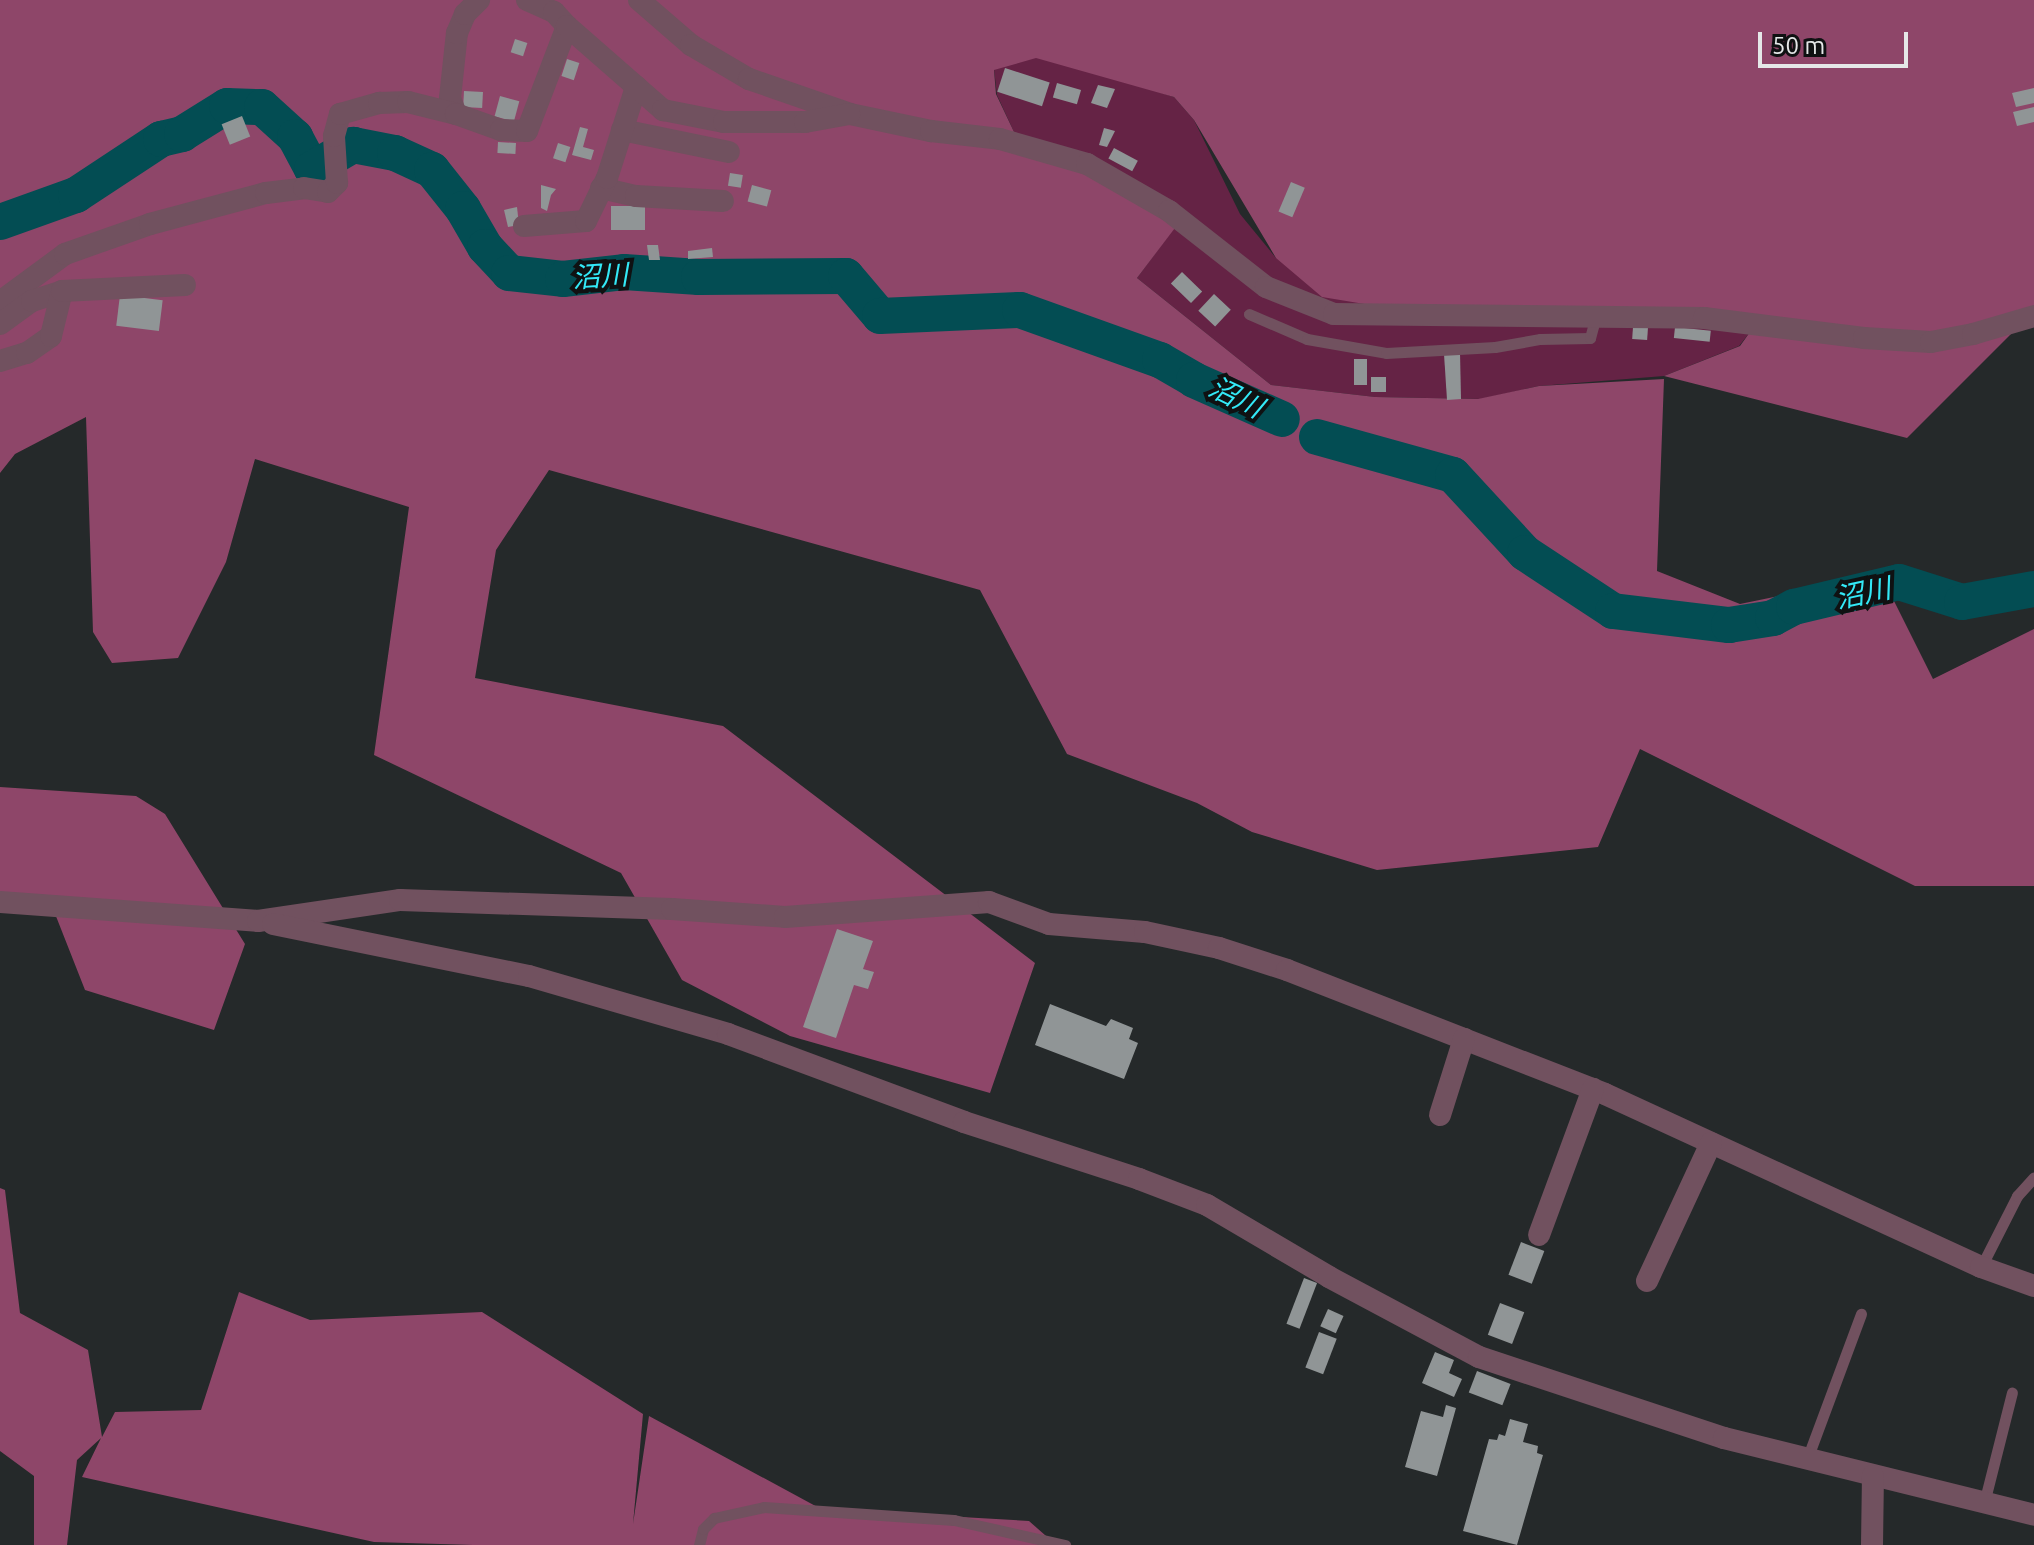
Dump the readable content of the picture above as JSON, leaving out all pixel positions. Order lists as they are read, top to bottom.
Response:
{
  "water": ["沼川"],
  "scale_bar": "50 m"
}
